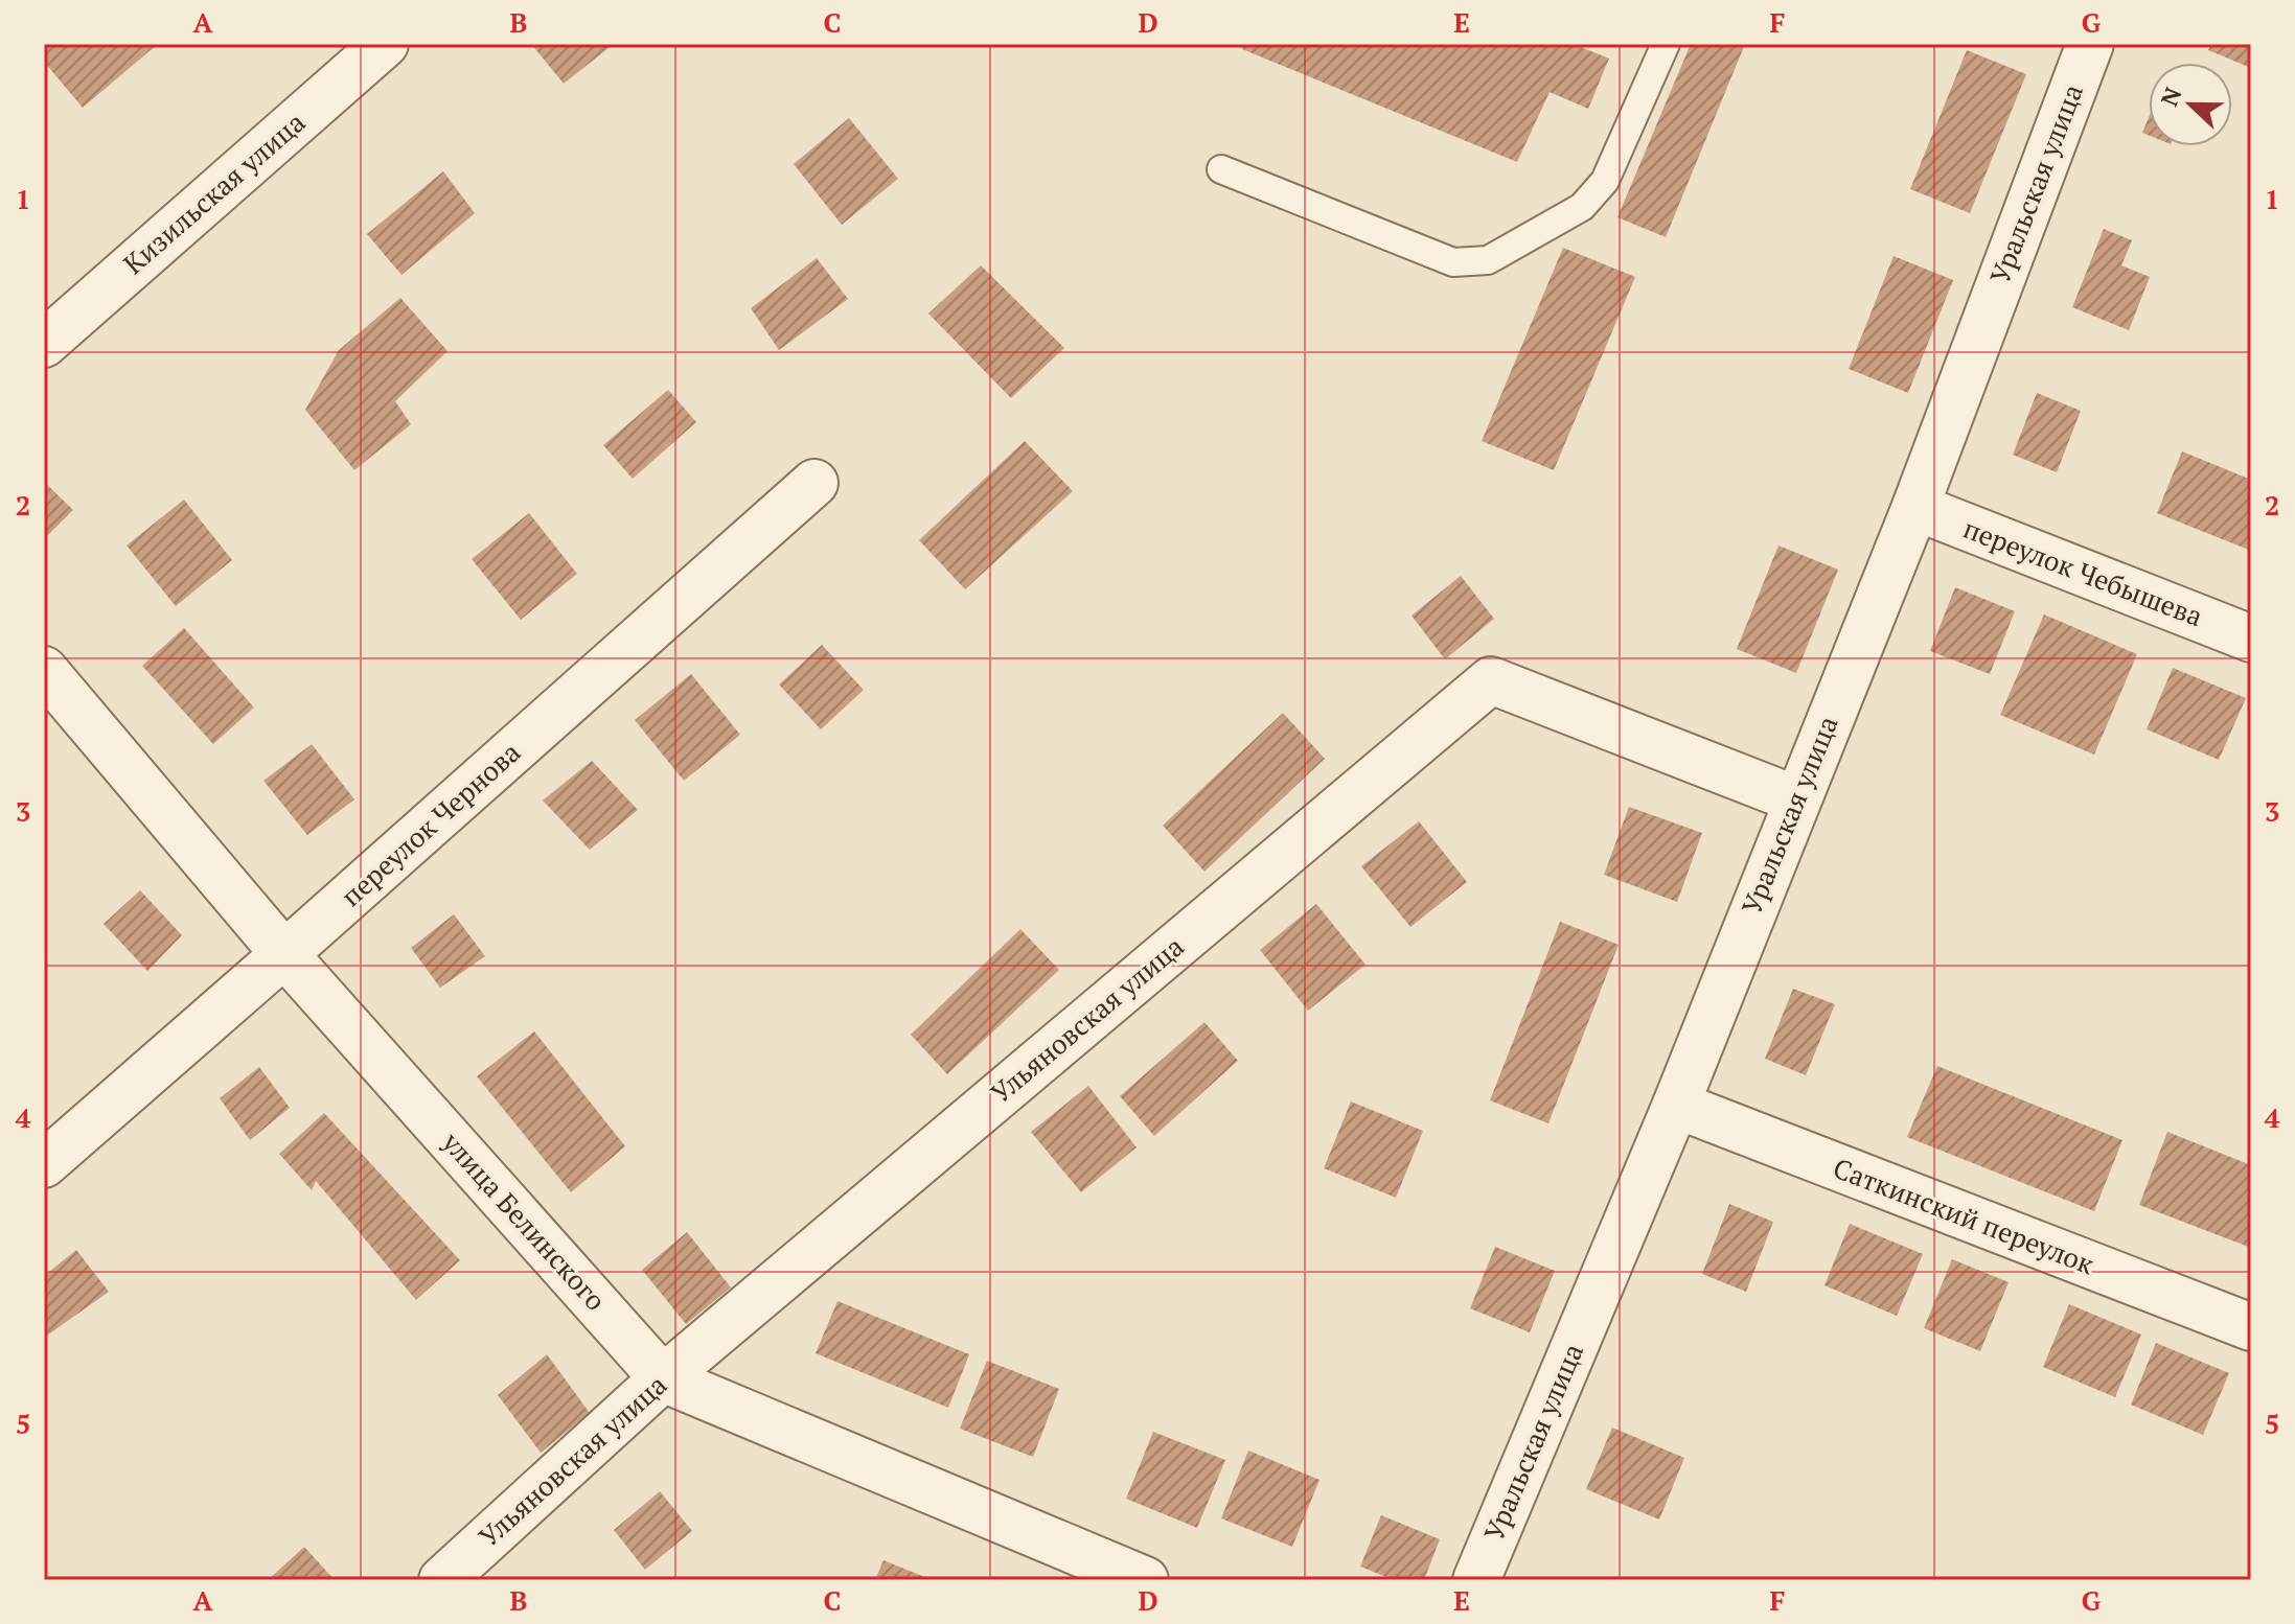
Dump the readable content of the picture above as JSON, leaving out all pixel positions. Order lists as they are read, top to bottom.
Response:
{
  "streets": {
    "street": [
      "Уральская улица",
      "Кизильская улица",
      "переулок Чебышева",
      "переулок Чернова",
      "Ульяновская улица",
      "Саткинский переулок",
      "улица Белинского"
    ]
  },
  "crossings": [
    ["Уральская улица", "переулок Чебышева"],
    ["Уральская улица", "Ульяновская улица"],
    ["Уральская улица", "Саткинский переулок"],
    ["переулок Чернова", "улица Белинского"],
    ["Ульяновская улица", "улица Белинского"]
  ],
  "north": "left",
  "grid": {
    "columns": [
      "A",
      "B",
      "C",
      "D",
      "E",
      "F",
      "G"
    ],
    "rows": [
      "1",
      "2",
      "3",
      "4",
      "5"
    ]
  }
}
